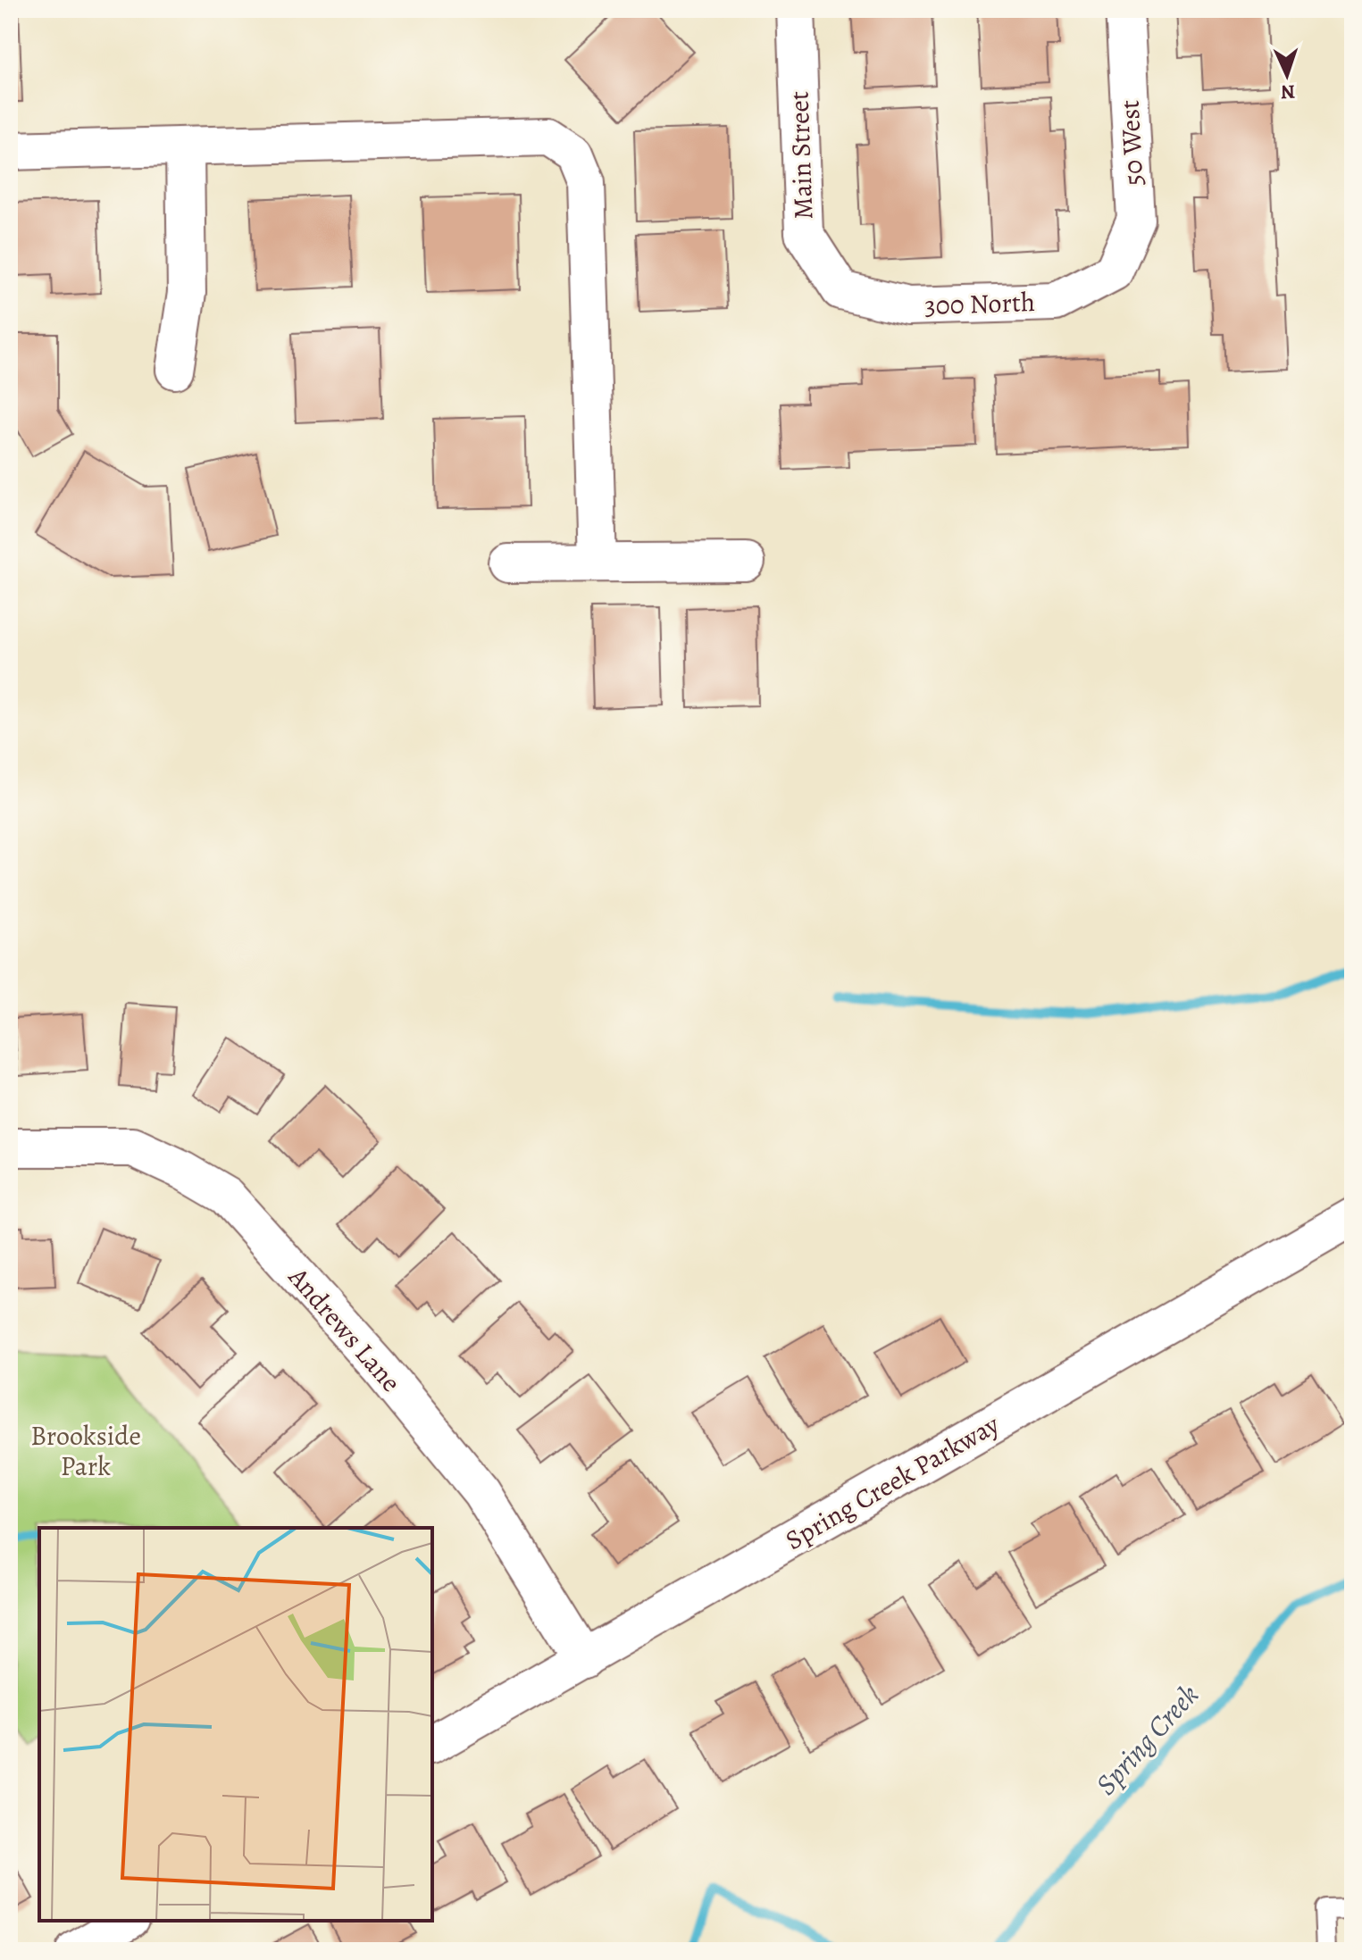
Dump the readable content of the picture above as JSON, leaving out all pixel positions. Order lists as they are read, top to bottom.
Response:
{
  "streets": {
    "street": [
      "50 West",
      "Main Street",
      "300 North",
      "Andrews Lane",
      "Spring Creek Parkway"
    ]
  },
  "crossings": [
    ["50 West", "300 North"],
    ["Main Street", "300 North"],
    ["Andrews Lane", "Spring Creek Parkway"]
  ],
  "water": ["Spring Creek"],
  "parks": ["Brookside Park"],
  "north": "bottom"
}
